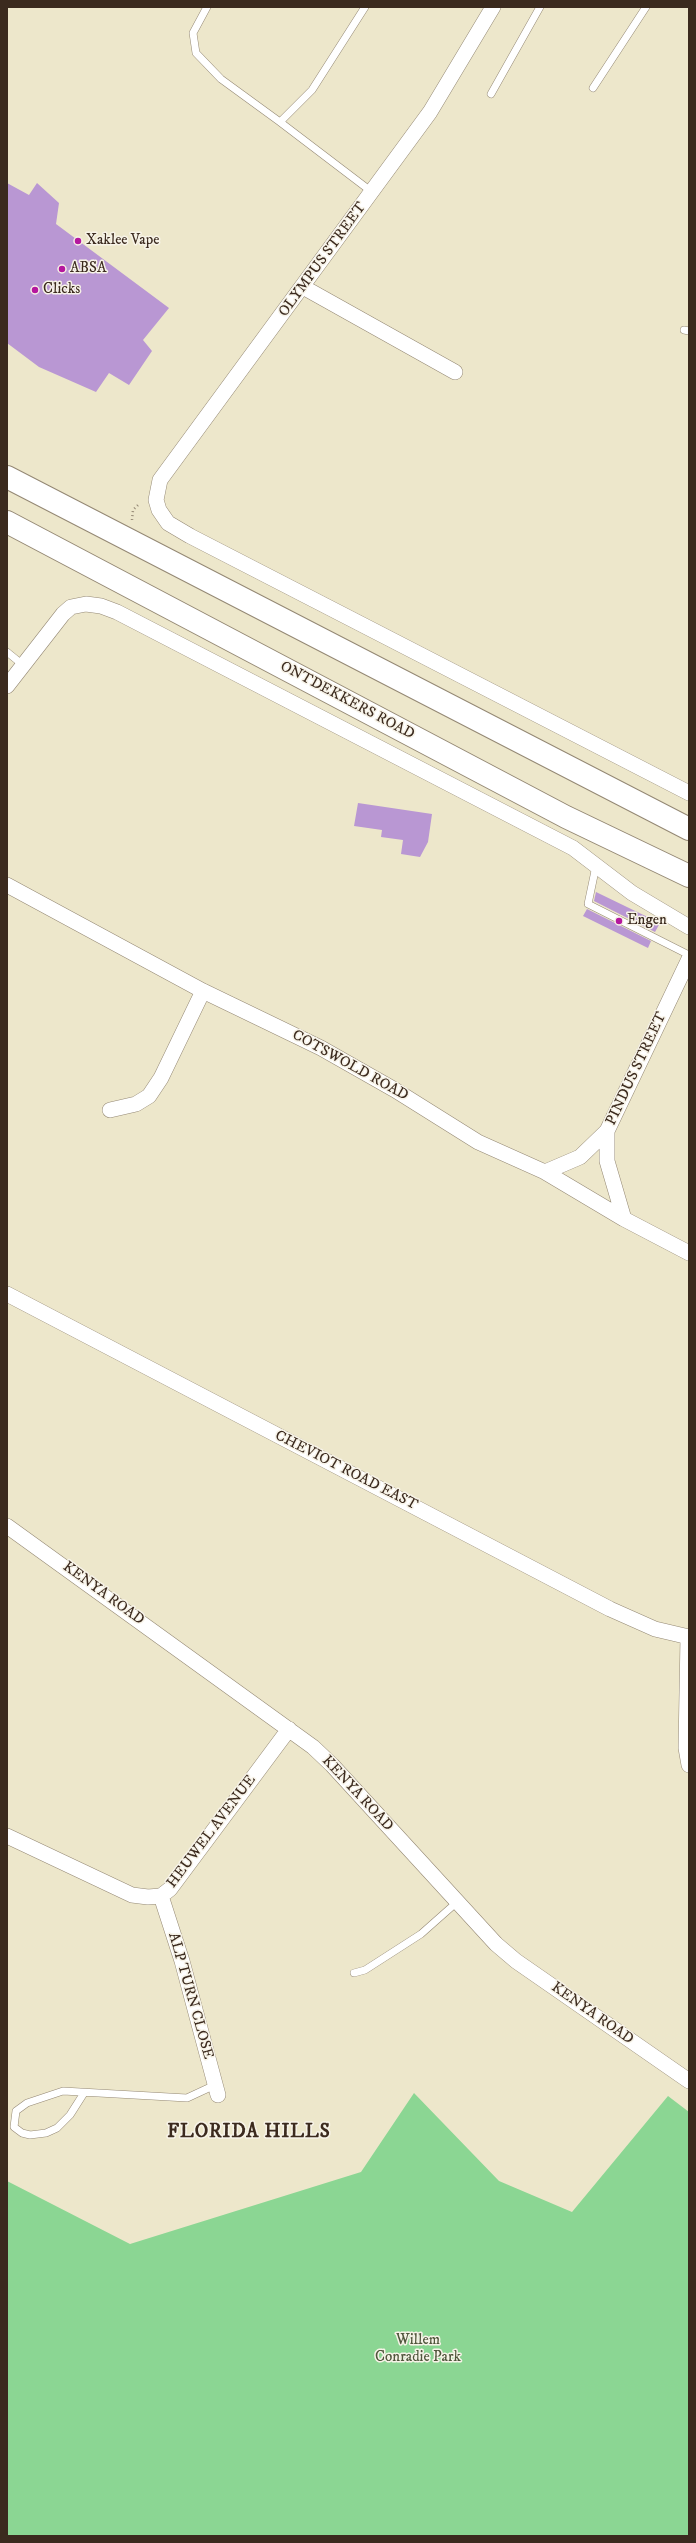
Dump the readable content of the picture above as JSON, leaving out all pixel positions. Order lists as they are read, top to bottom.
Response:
{
  "streets": {
    "main road": ["ONTDEKKERS ROAD"],
    "street": [
      "OLYMPUS STREET",
      "COTSWOLD ROAD",
      "PINDUS STREET",
      "CHEVIOT ROAD EAST",
      "KENYA ROAD",
      "HEUWEL AVENUE",
      "ALP TURN CLOSE"
    ]
  },
  "crossings": [
    ["COTSWOLD ROAD", "PINDUS STREET"],
    ["KENYA ROAD", "HEUWEL AVENUE"],
    ["HEUWEL AVENUE", "ALP TURN CLOSE"]
  ],
  "districts": ["FLORIDA HILLS"],
  "parks": ["Willem Conradie Park"],
  "places": [
    "Xaklee Vape",
    "ABSA",
    "Clicks",
    "Engen"
  ]
}
